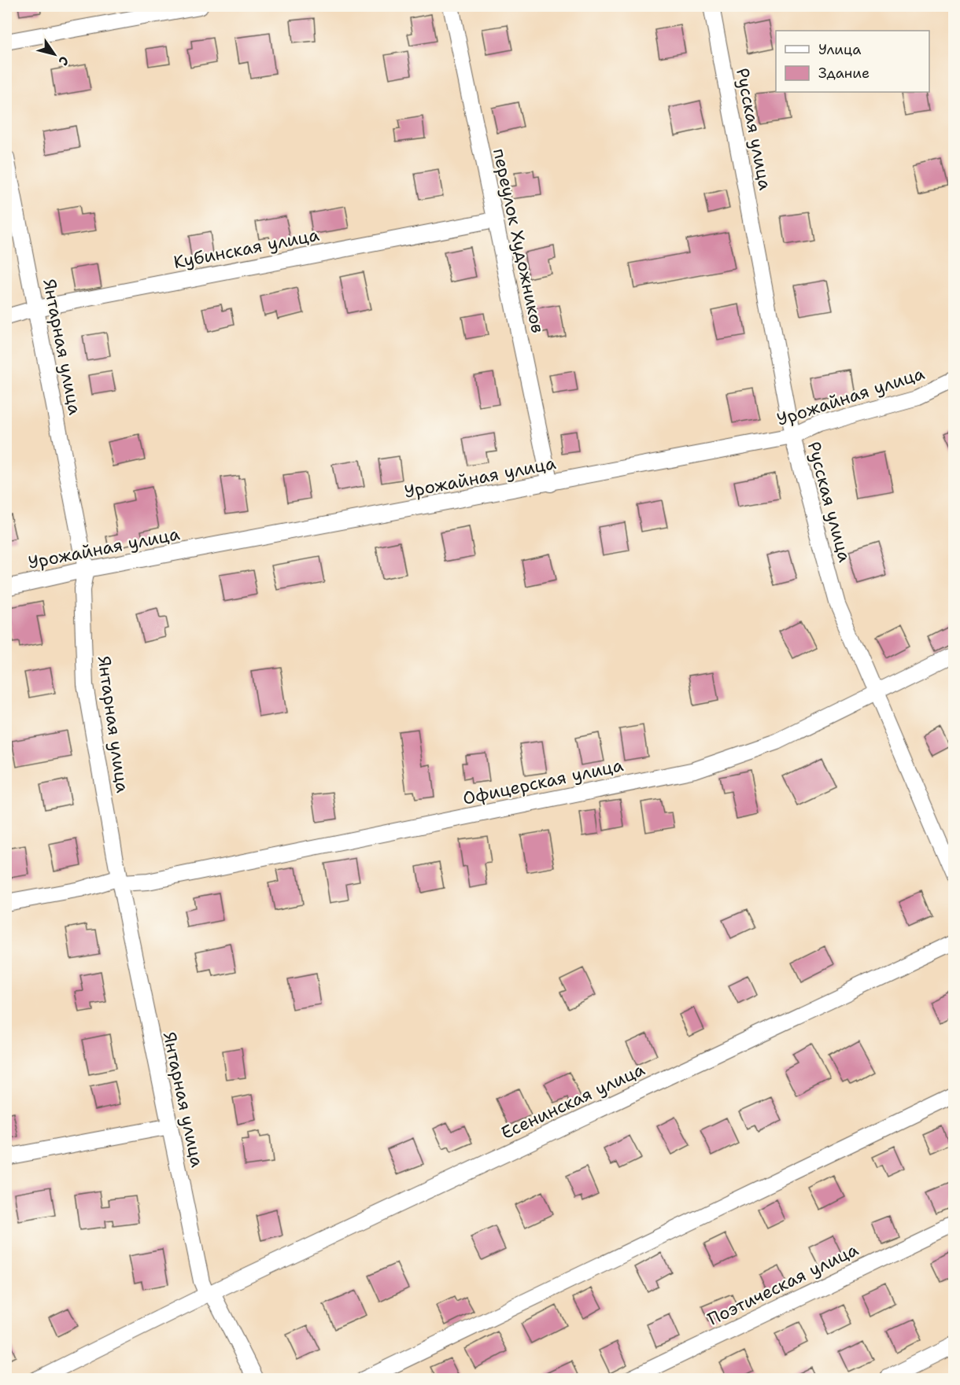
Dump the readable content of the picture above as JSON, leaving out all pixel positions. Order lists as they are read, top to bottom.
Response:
{
  "streets": {
    "street": [
      "Русская улица",
      "переулок Художников",
      "Кубинская улица",
      "Янтарная улица",
      "Урожайная улица",
      "Офицерская улица",
      "Есенинская улица",
      "Поэтическая улица"
    ]
  },
  "crossings": [
    ["Русская улица", "Урожайная улица"],
    ["Русская улица", "Офицерская улица"],
    ["переулок Художников", "Кубинская улица"],
    ["переулок Художников", "Урожайная улица"],
    ["Кубинская улица", "Янтарная улица"],
    ["Янтарная улица", "Урожайная улица"],
    ["Янтарная улица", "Офицерская улица"],
    ["Янтарная улица", "Есенинская улица"]
  ],
  "legend": ["Улица", "Здание"],
  "north": "bottom right"
}
